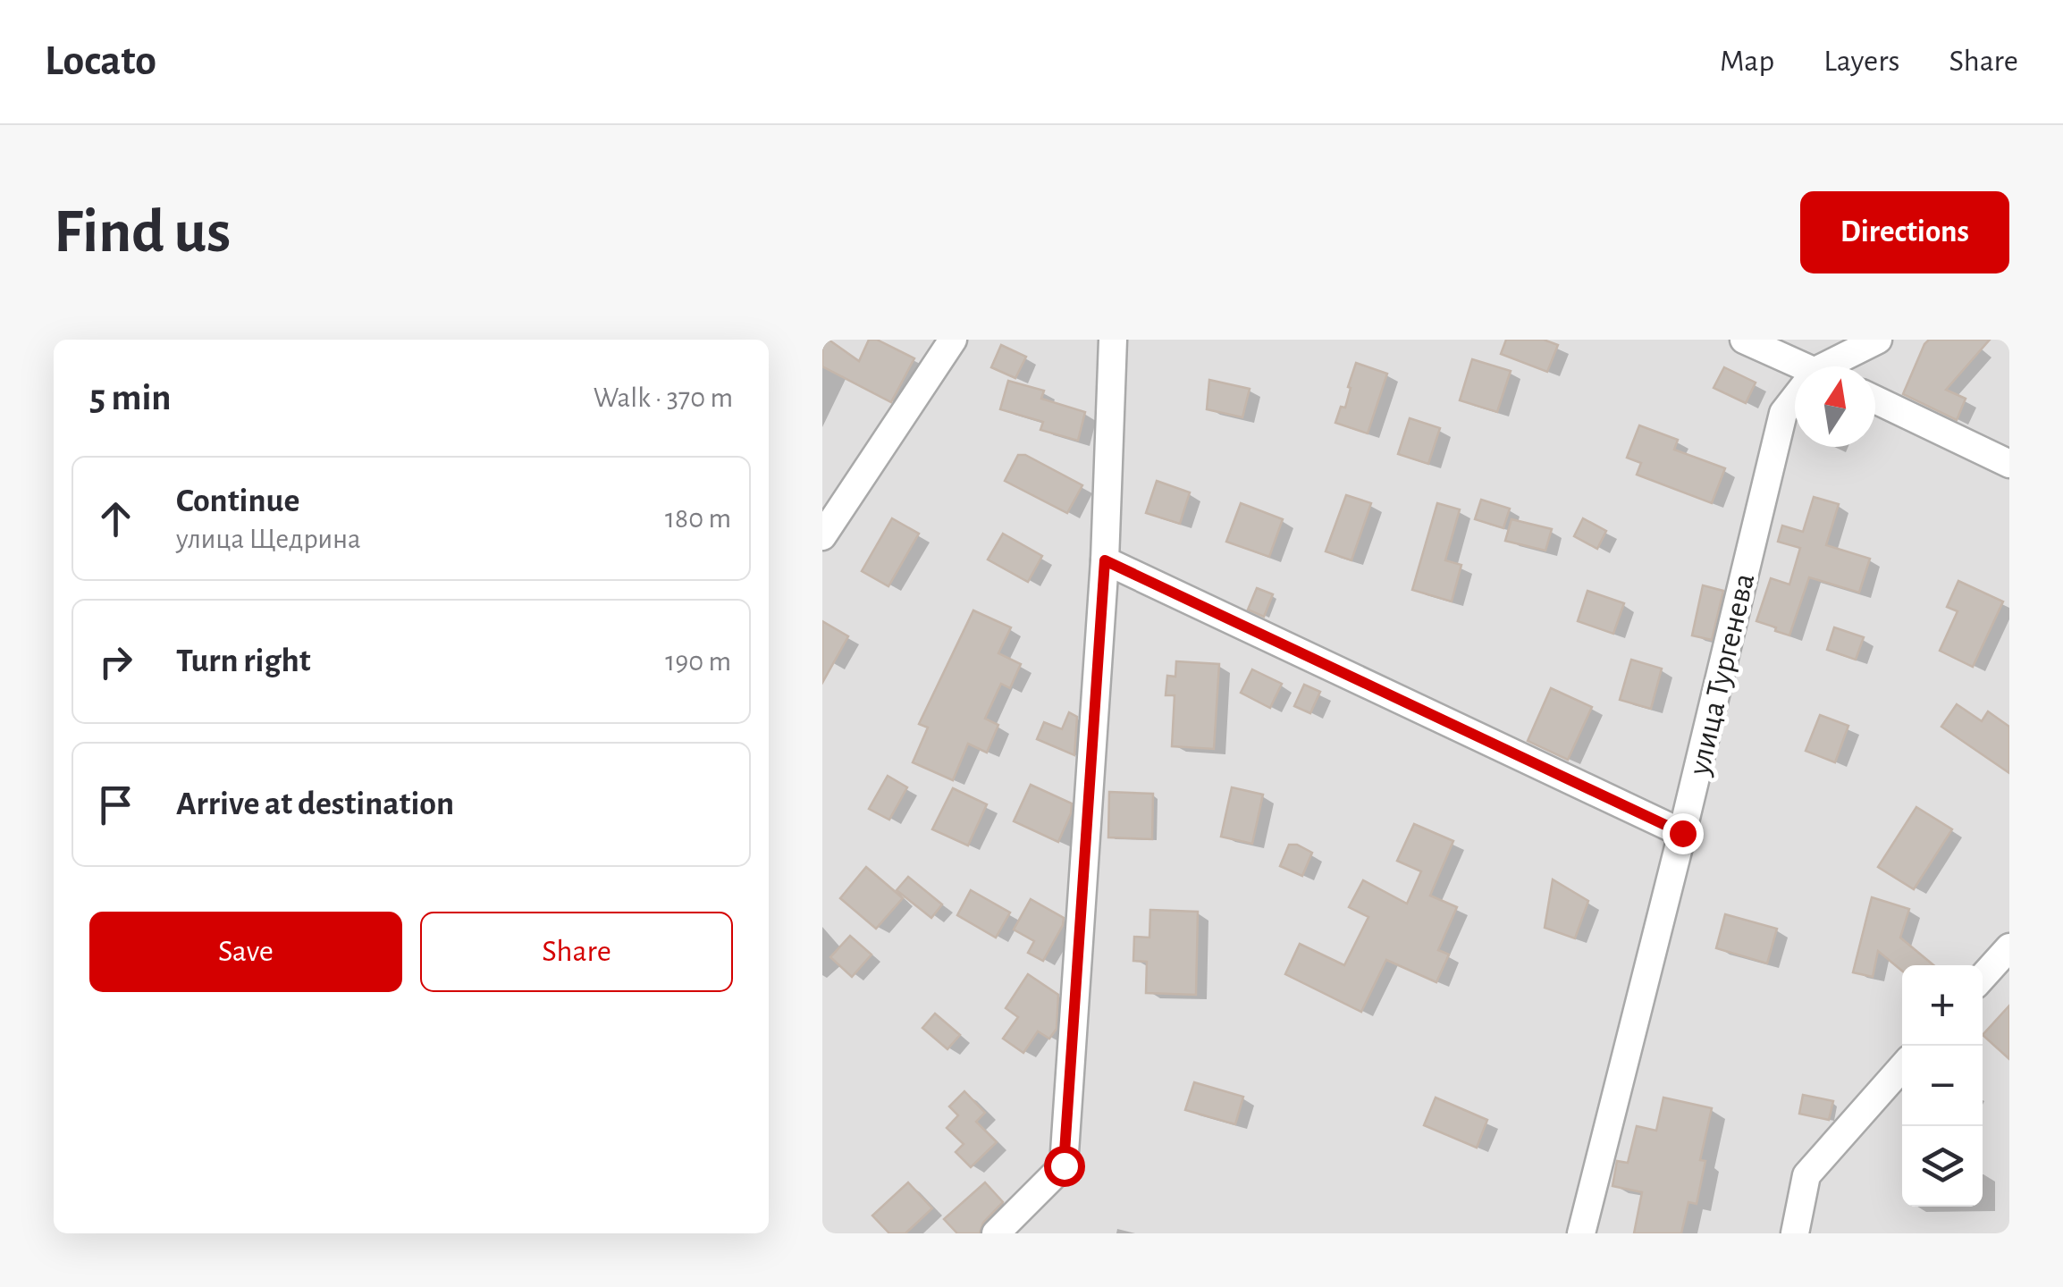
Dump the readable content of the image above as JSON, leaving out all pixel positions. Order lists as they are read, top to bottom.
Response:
{
  "streets": {
    "street": ["улица Тургенева"]
  },
  "north": "top",
  "page": {
    "header": "Locato",
    "nav": ["Map", "Layers", "Share"],
    "buttons": [
      "Directions",
      ["Save", "Share"]
    ],
    "title": "Find us",
    "heading": ["5 min", "Walk · 370 m"],
    "list": [
      ["Continue", "улица Щедрина", "180 m"],
      ["Turn right", "190 m"],
      "Arrive at destination"
    ],
    "map_buttons": ["+", "−"]
  }
}
